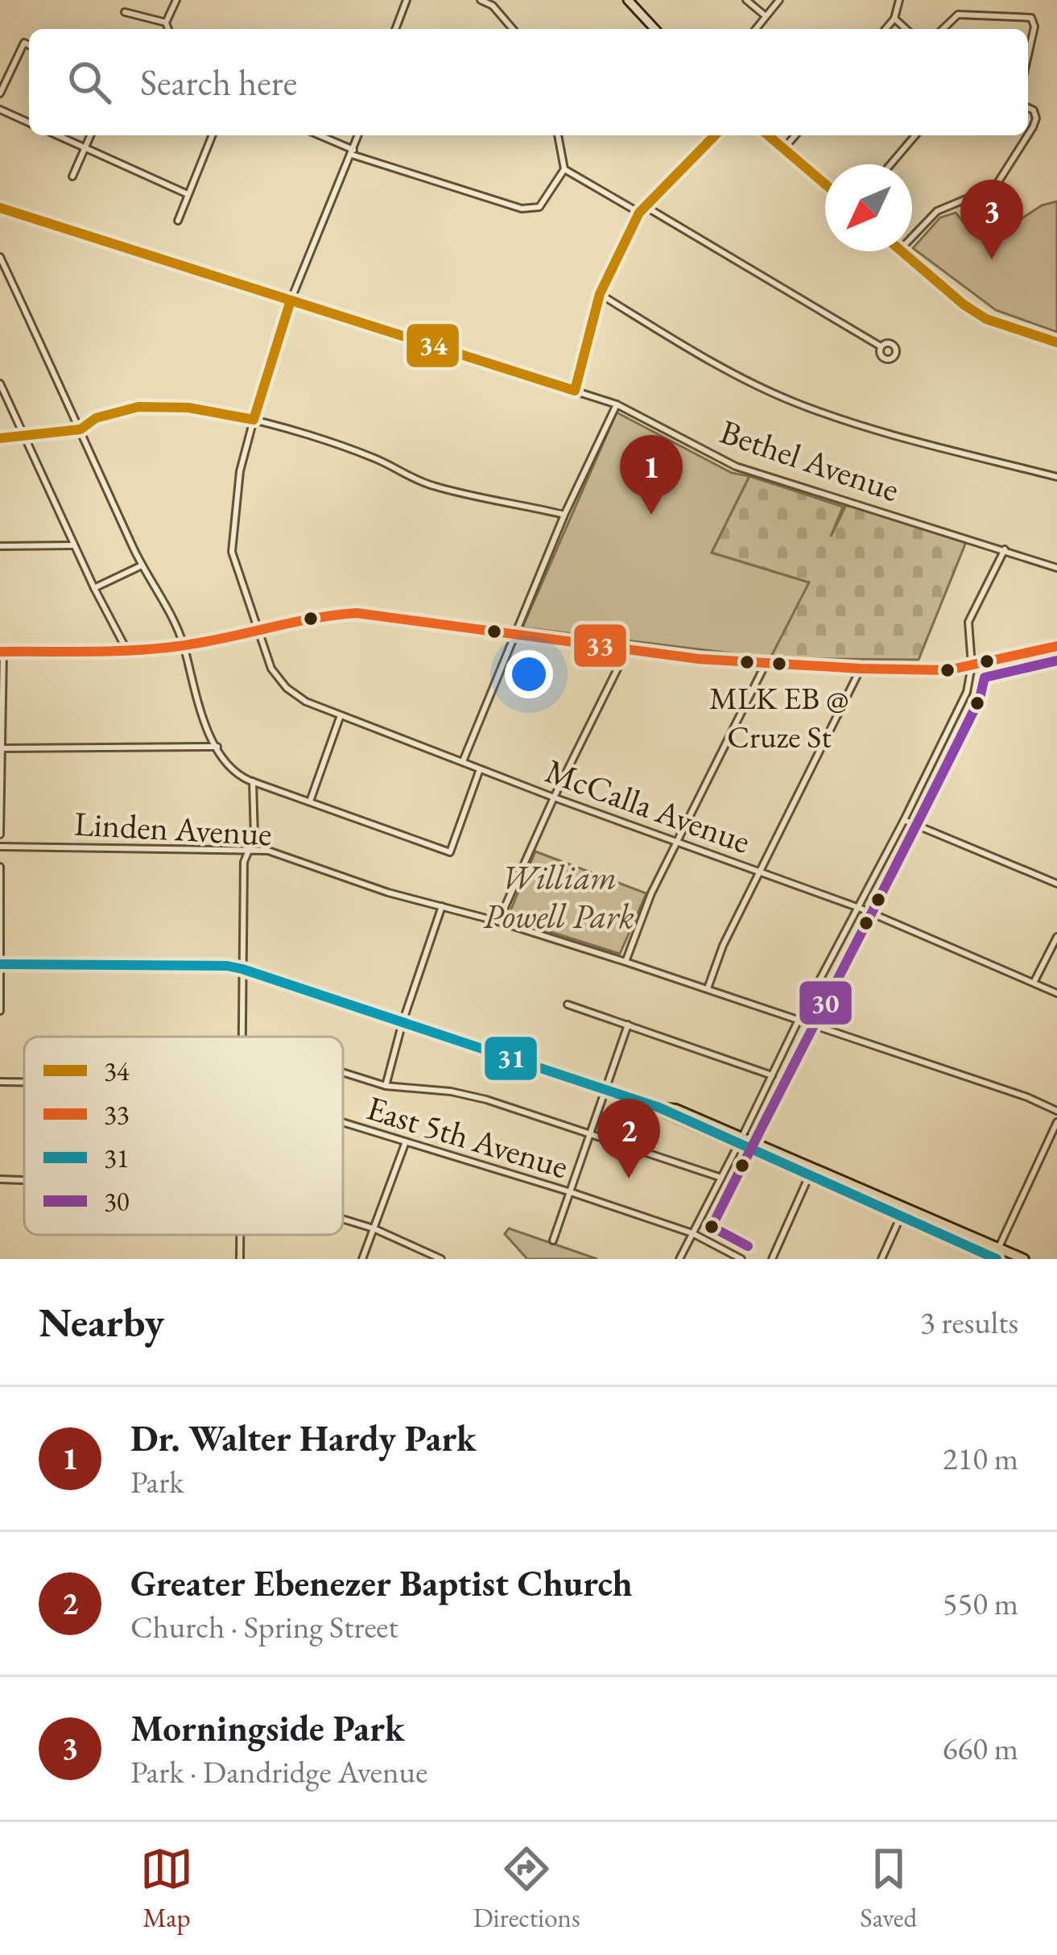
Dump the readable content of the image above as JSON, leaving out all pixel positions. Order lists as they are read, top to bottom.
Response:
{
  "streets": {
    "street": [
      "Bethel Avenue",
      "McCalla Avenue",
      "Linden Avenue",
      "East 5th Avenue"
    ]
  },
  "crossings": [
    ["Bethel Avenue", "McCalla Avenue"]
  ],
  "parks": ["William Powell Park"],
  "places": ["MLK EB @ Cruze St"],
  "lines": [
    "transit line 34",
    "transit line 33",
    "transit line 30",
    "transit line 31"
  ],
  "legend": [
    "34",
    "33",
    "31",
    "30"
  ],
  "north": "bottom left",
  "page": {
    "search": "Search here",
    "pins": ["3", "1", "2"],
    "heading": ["Nearby", "3 results"],
    "list": [
      {
        "mark": "1",
        "name": "Dr. Walter Hardy Park",
        "note": "Park",
        "value": "210 m"
      },
      {
        "mark": "2",
        "name": "Greater Ebenezer Baptist Church",
        "note": "Church · Spring Street",
        "value": "550 m"
      },
      {
        "mark": "3",
        "name": "Morningside Park",
        "note": "Park · Dandridge Avenue",
        "value": "660 m"
      }
    ],
    "nav": ["Map", "Directions", "Saved"]
  }
}
